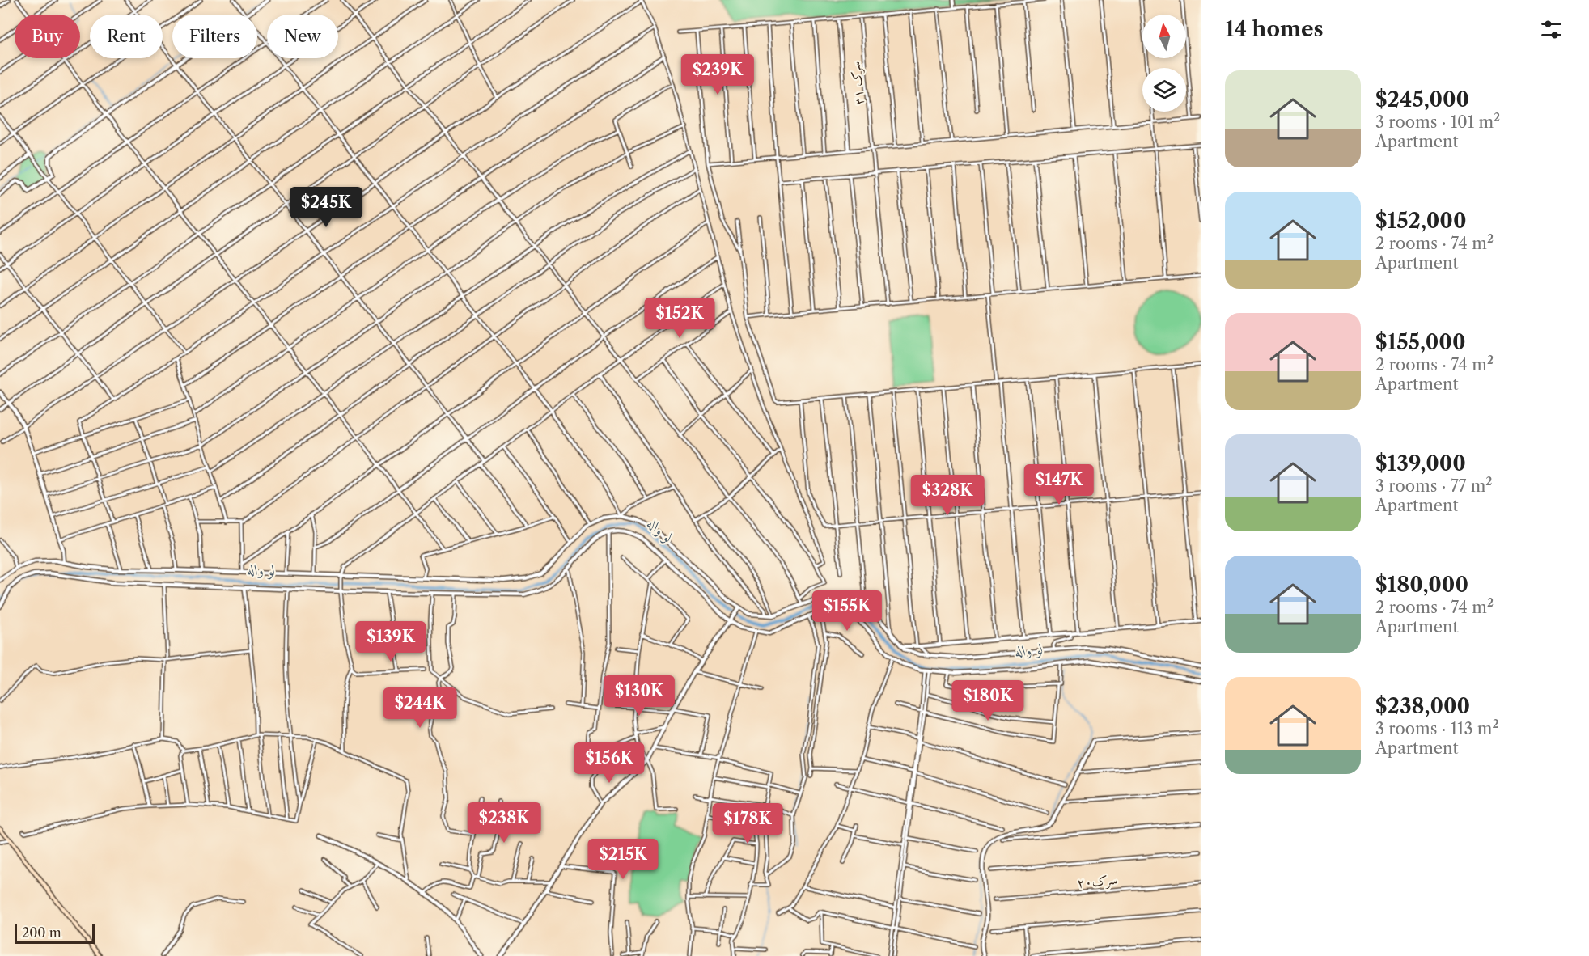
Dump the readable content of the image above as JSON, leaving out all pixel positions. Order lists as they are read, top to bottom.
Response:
{
  "streets": {
    "street": ["سرک ۳۱", "سرک۲۰"]
  },
  "water": ["لو واله"],
  "scale_bar": "200 m",
  "north": "top",
  "page": {
    "heading": "14 homes",
    "chip": [
      "Buy",
      "Rent",
      "Filters",
      "New"
    ],
    "price": [
      "$239K",
      "$245K",
      "$152K",
      "$147K",
      "$328K",
      "$155K",
      "$139K",
      "$130K",
      "$180K",
      "$244K",
      "$156K",
      "$238K",
      "$178K",
      "$215K"
    ],
    "list": [
      {
        "name": "$245,000",
        "note": "3 rooms · 101 m² · Apartment"
      },
      {
        "name": "$152,000",
        "note": "2 rooms · 74 m² · Apartment"
      },
      {
        "name": "$155,000",
        "note": "2 rooms · 74 m² · Apartment"
      },
      {
        "name": "$139,000",
        "note": "3 rooms · 77 m² · Apartment"
      },
      {
        "name": "$180,000",
        "note": "2 rooms · 74 m² · Apartment"
      },
      {
        "name": "$238,000",
        "note": "3 rooms · 113 m² · Apartment"
      }
    ],
    "scale": "200 m"
  }
}
